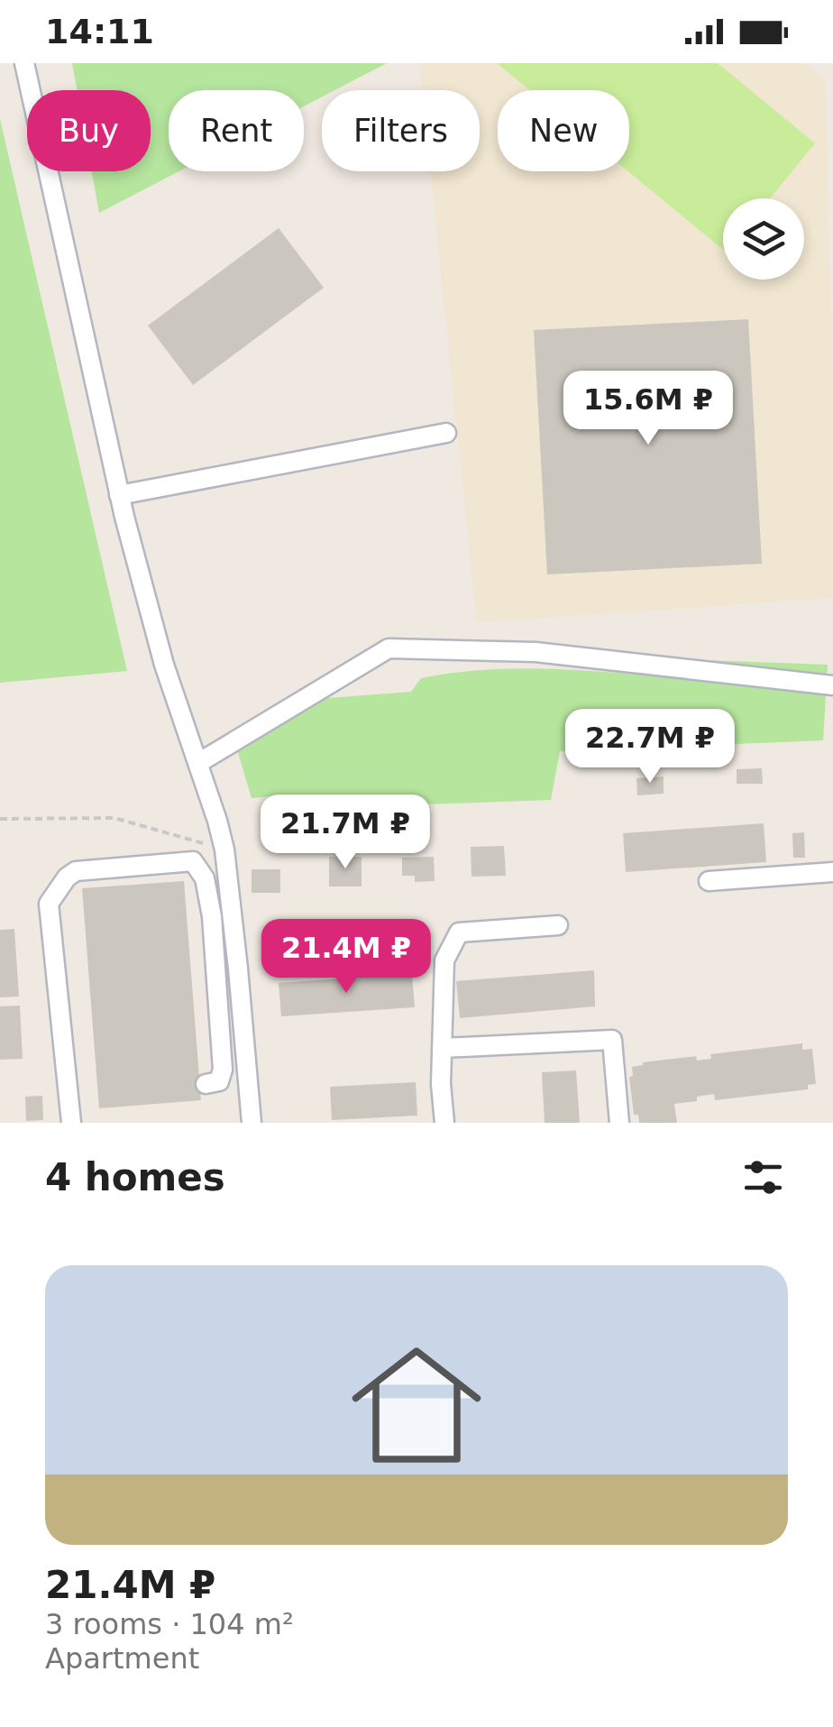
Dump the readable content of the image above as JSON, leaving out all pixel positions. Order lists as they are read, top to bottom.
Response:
{
  "page": {
    "status": "14:11",
    "chip": [
      "Buy",
      "Rent",
      "Filters",
      "New"
    ],
    "price": [
      "15.6M ₽",
      "22.7M ₽",
      "21.7M ₽",
      "21.4M ₽"
    ],
    "heading": "4 homes",
    "list": [
      {
        "name": "21.4M ₽",
        "note": "3 rooms · 104 m² · Apartment"
      }
    ]
  }
}
